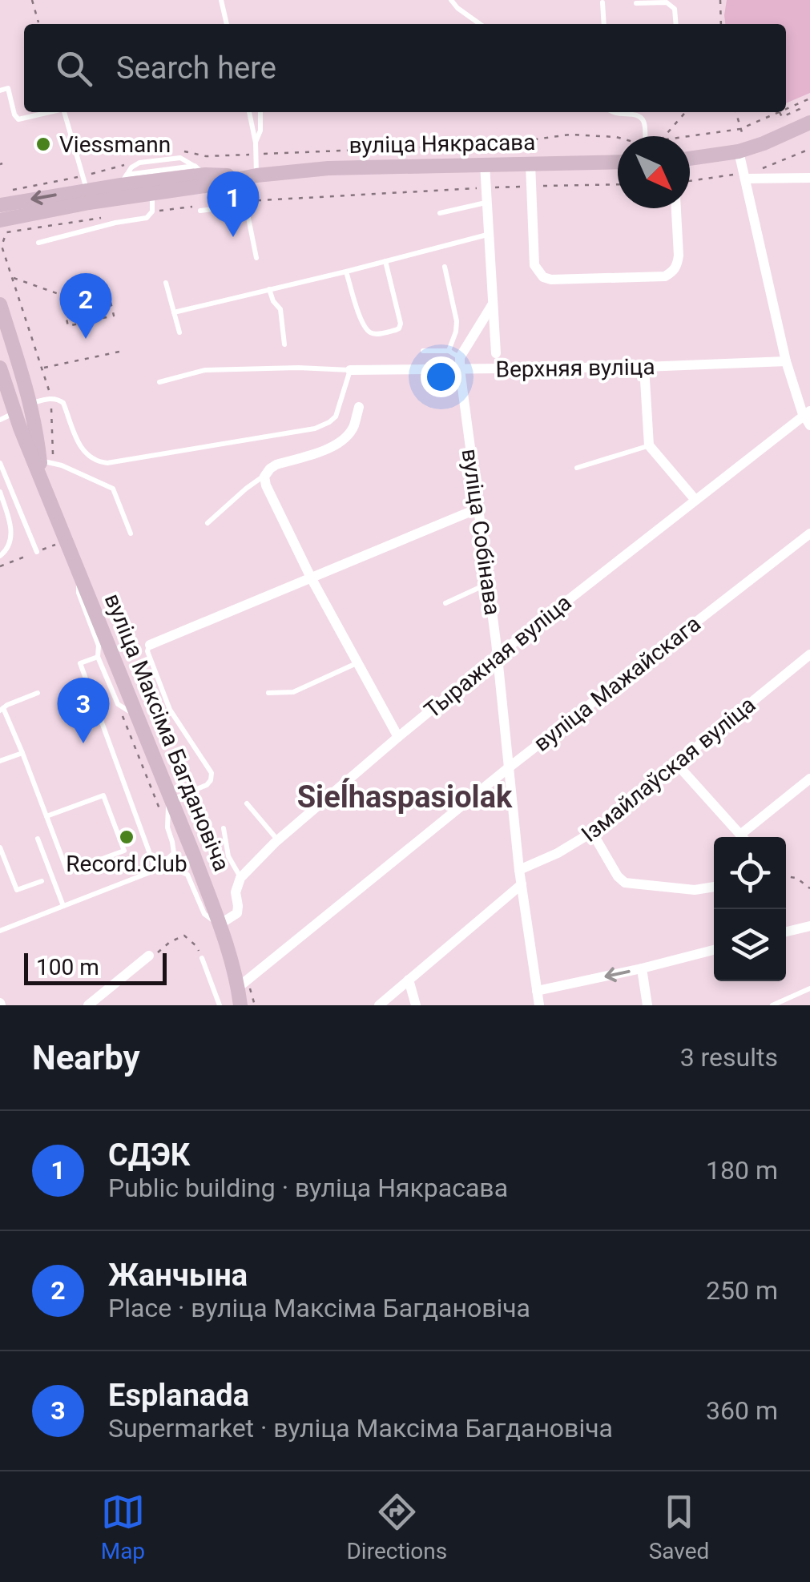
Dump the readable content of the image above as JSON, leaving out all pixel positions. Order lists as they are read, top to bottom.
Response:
{
  "streets": {
    "main road": ["вуліца Някрасава", "вуліца Максіма Багдановіча"],
    "street": [
      "Верхняя вуліца",
      "вуліца Собінава",
      "Тыражная вуліца",
      "вуліца Мажайскага",
      "Ізмайлаўская вуліца"
    ]
  },
  "crossings": [
    ["Верхняя вуліца", "вуліца Собінава"],
    ["вуліца Собінава", "Тыражная вуліца"],
    ["вуліца Собінава", "вуліца Мажайскага"],
    ["вуліца Собінава", "Ізмайлаўская вуліца"],
    ["вуліца Мажайскага", "вуліца Максіма Багдановіча"]
  ],
  "districts": ["Sieĺhaspasiolak"],
  "places": ["Viessmann", "Record.Club"],
  "scale_bar": "100 m",
  "north": "bottom right",
  "page": {
    "search": "Search here",
    "pins": ["1", "2", "3"],
    "scale": "100 m",
    "heading": ["Nearby", "3 results"],
    "list": [
      {
        "mark": "1",
        "name": "СДЭК",
        "note": "Public building · вуліца Някрасава",
        "value": "180 m"
      },
      {
        "mark": "2",
        "name": "Жанчына",
        "note": "Place · вуліца Максіма Багдановіча",
        "value": "250 m"
      },
      {
        "mark": "3",
        "name": "Esplanada",
        "note": "Supermarket · вуліца Максіма Багдановіча",
        "value": "360 m"
      }
    ],
    "nav": ["Map", "Directions", "Saved"]
  }
}
